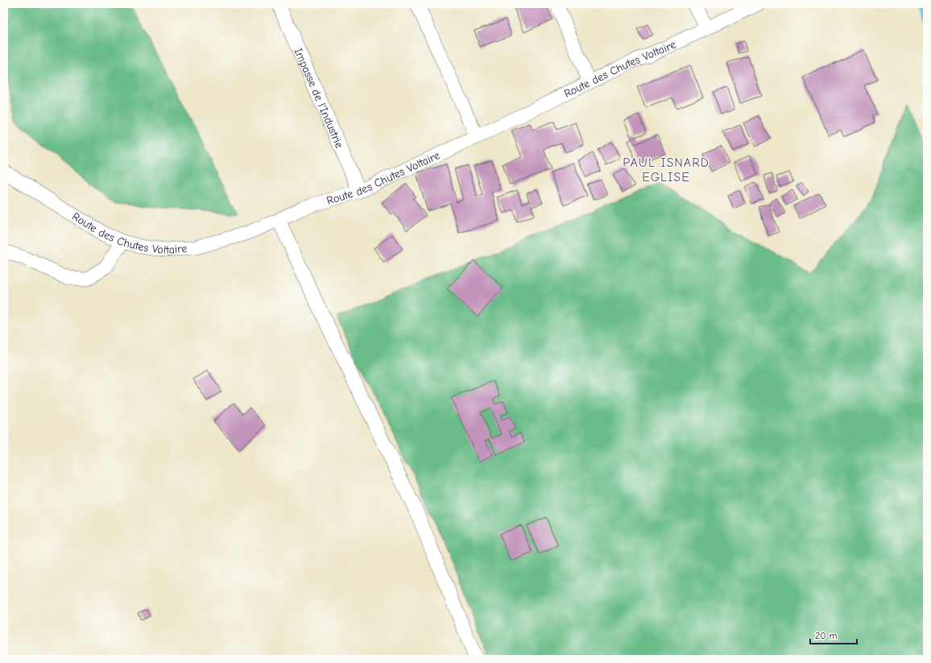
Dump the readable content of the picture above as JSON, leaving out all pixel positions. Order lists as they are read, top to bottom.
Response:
{
  "streets": {
    "street": ["Route des Chutes Voltaire", "Impasse de l'Industrie"]
  },
  "crossings": [
    ["Route des Chutes Voltaire", "Impasse de l'Industrie"]
  ],
  "districts": ["PAUL ISNARD EGLISE"],
  "scale_bar": "20 m"
}
